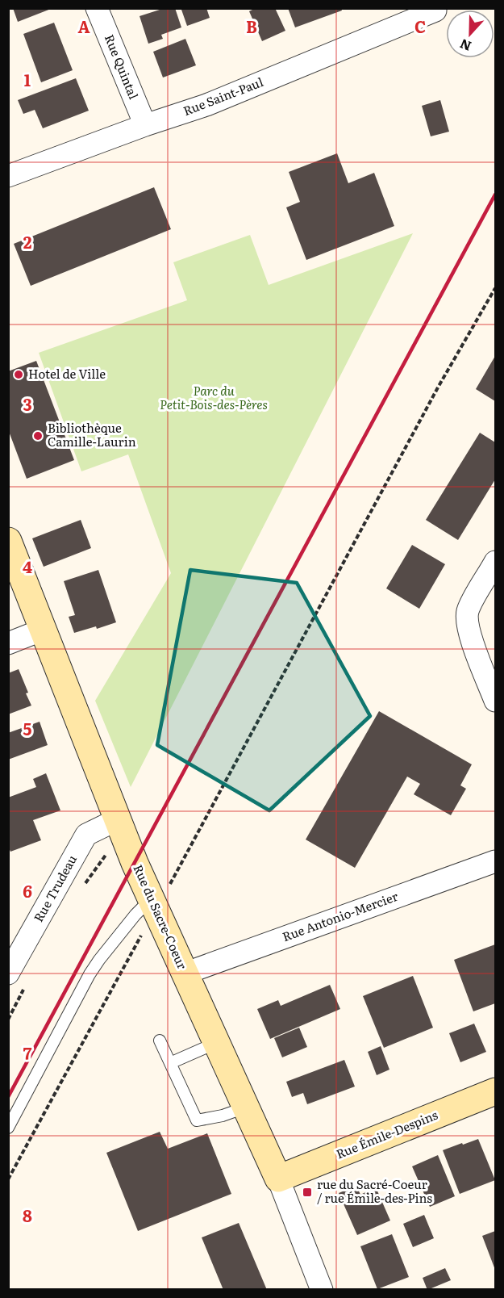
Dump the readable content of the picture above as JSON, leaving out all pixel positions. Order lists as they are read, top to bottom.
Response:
{
  "streets": {
    "street": [
      "Rue Quintal",
      "Rue Saint-Paul",
      "Rue Trudeau",
      "Rue du Sacre-Coeur",
      "Rue Antonio-Mercier",
      "Rue Émile-Despins"
    ]
  },
  "crossings": [
    ["Rue Quintal", "Rue Saint-Paul"],
    ["Rue Trudeau", "Rue du Sacre-Coeur"],
    ["Rue du Sacre-Coeur", "Rue Antonio-Mercier"],
    ["Rue du Sacre-Coeur", "Rue Émile-Despins"]
  ],
  "parks": ["Parc du Petit-Bois-des-Pères"],
  "places": {
    "other": ["Hotel de Ville", "Bibliothèque Camille-Laurin"],
    "transit": ["rue du Sacré-Coeur / rue Émile-des-Pins"]
  },
  "north": "bottom",
  "grid": {
    "columns": ["A", "B", "C"],
    "rows": [
      "1",
      "2",
      "3",
      "4",
      "5",
      "6",
      "7",
      "8"
    ]
  }
}
